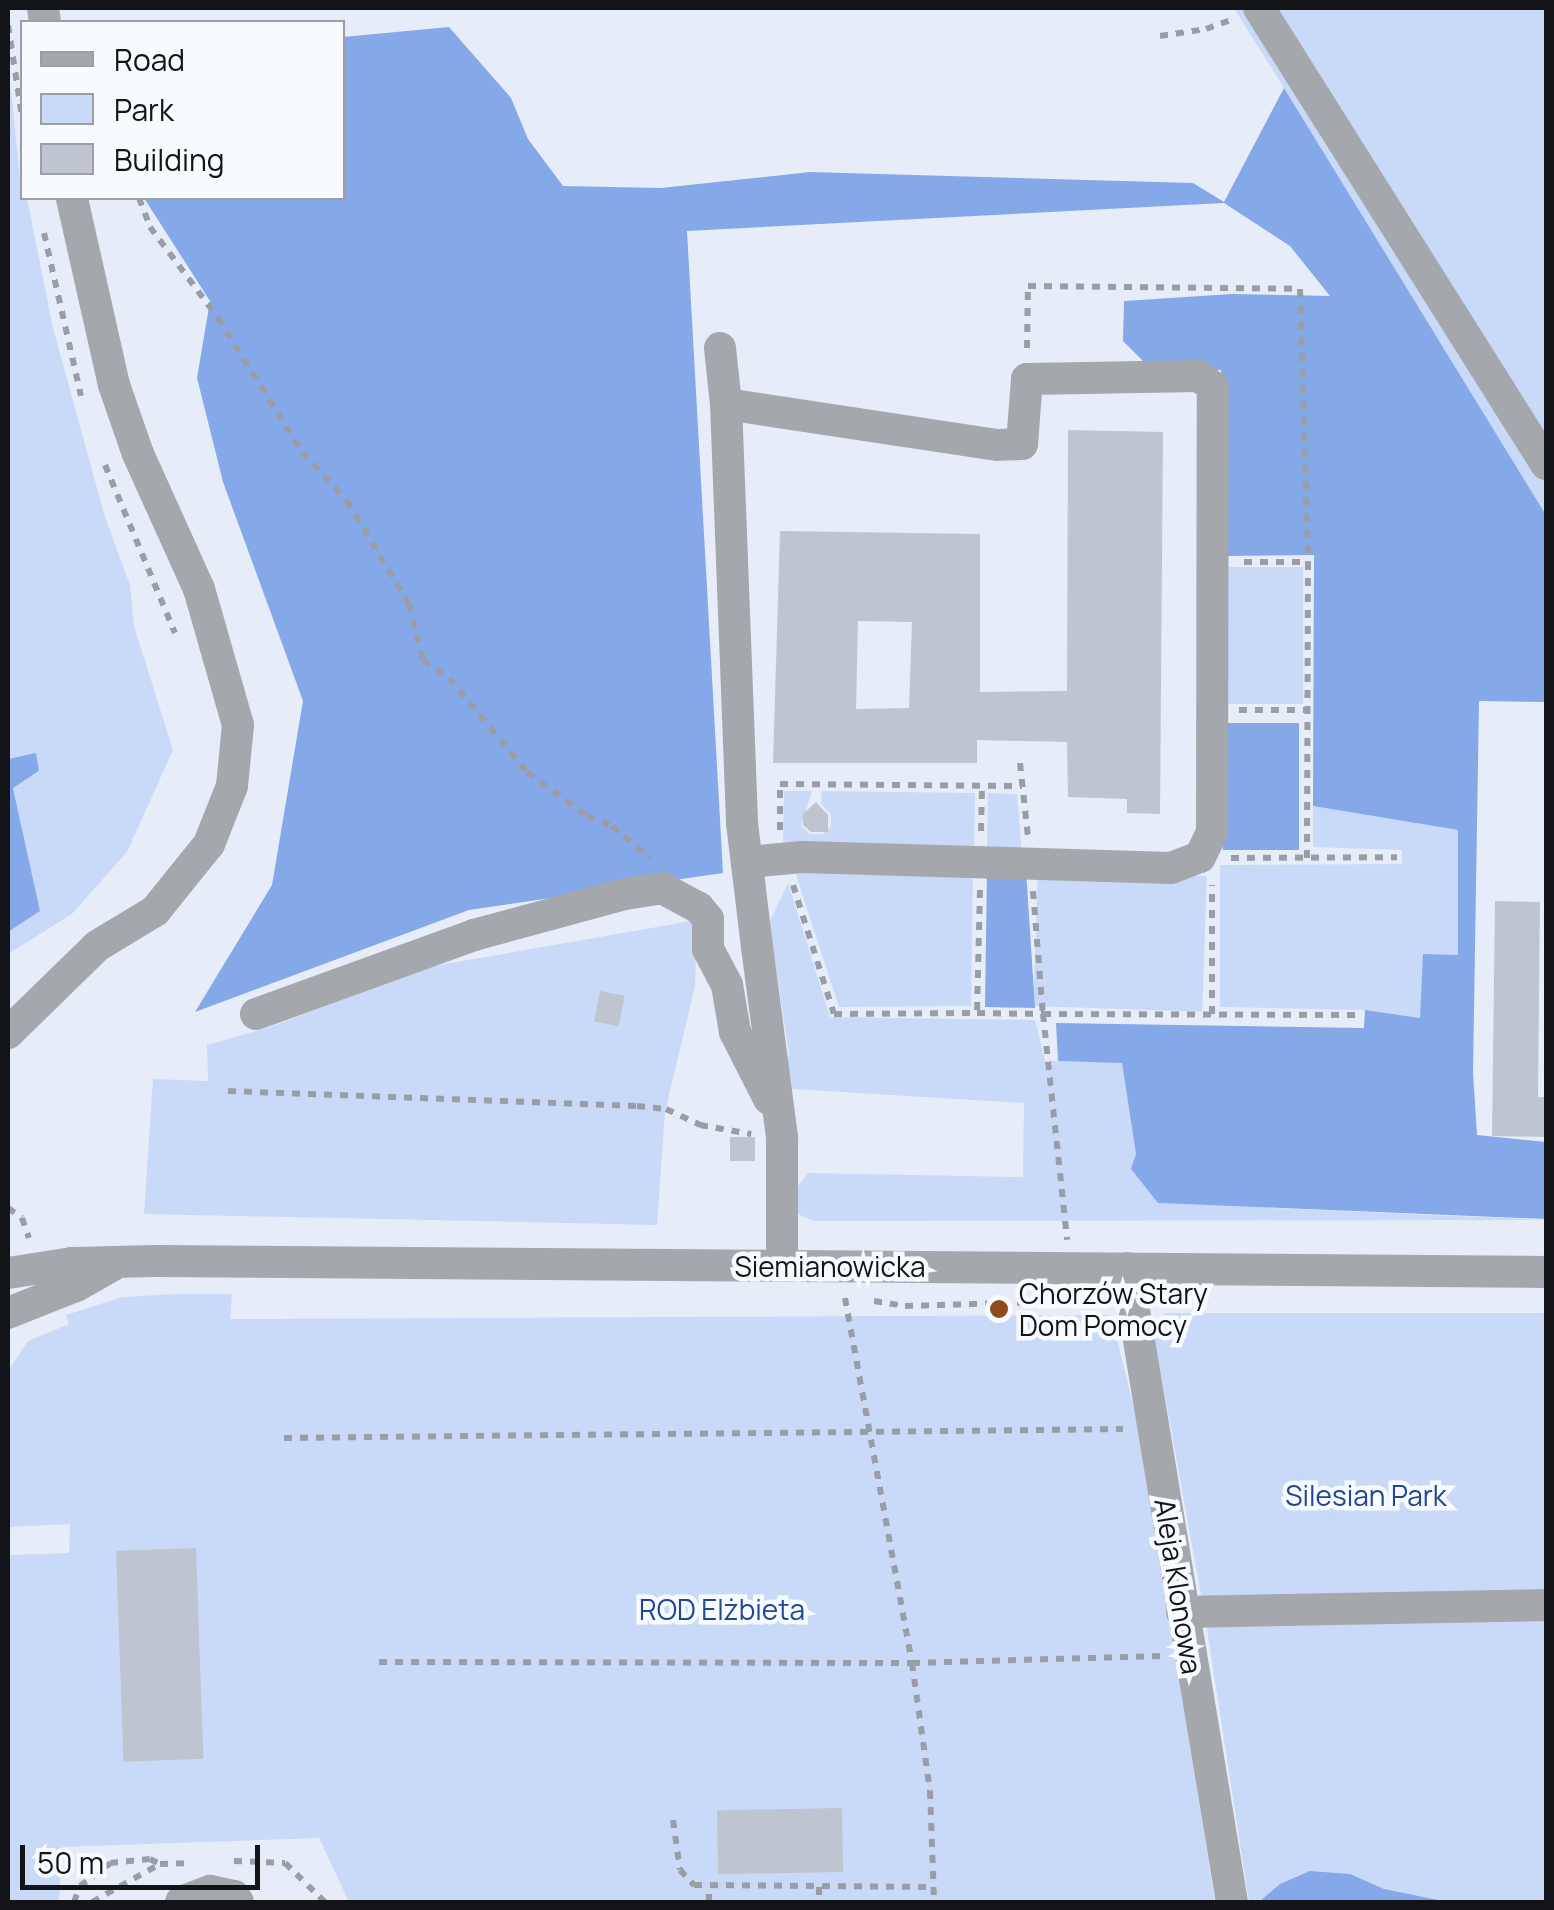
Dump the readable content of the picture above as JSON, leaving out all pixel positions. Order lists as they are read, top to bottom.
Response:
{
  "streets": {
    "street": ["Siemianowicka", "Aleja Klonowa"]
  },
  "crossings": [
    ["Siemianowicka", "Aleja Klonowa"]
  ],
  "parks": ["Silesian Park", "ROD Elżbieta"],
  "places": ["Chorzów Stary Dom Pomocy"],
  "legend": ["Road", "Park", "Building"],
  "scale_bar": "50 m"
}
